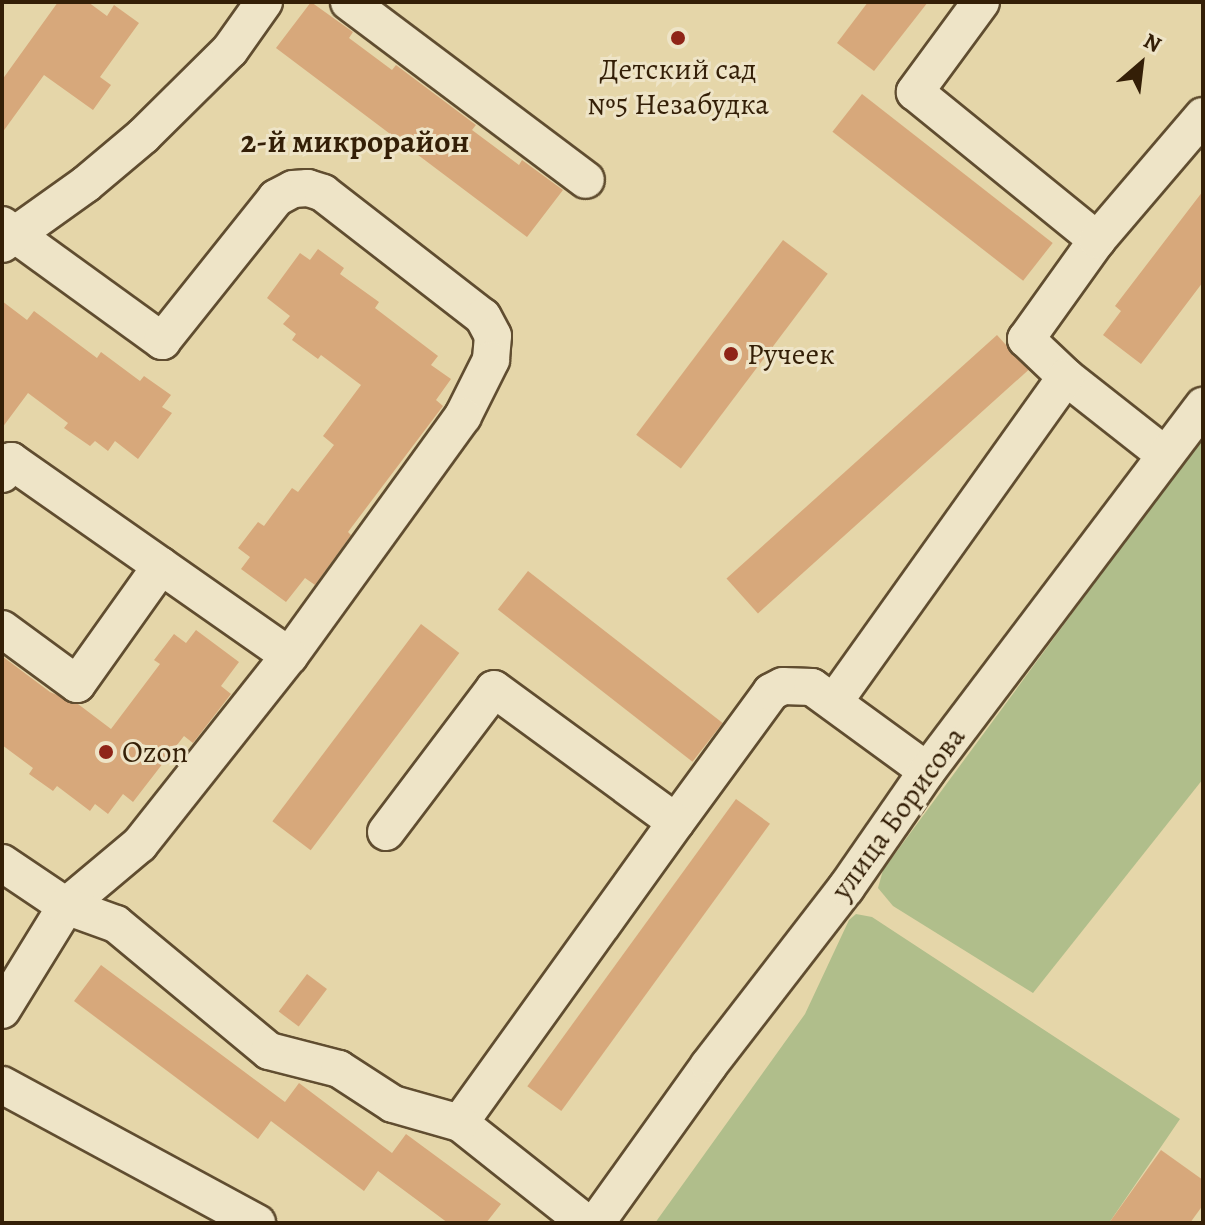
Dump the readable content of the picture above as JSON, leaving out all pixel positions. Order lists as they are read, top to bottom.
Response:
{
  "streets": {
    "street": ["улица Борисова"]
  },
  "districts": ["2-й микрорайон"],
  "places": ["Детский сад №5 Незабудка", "Ручеек", "Ozon"],
  "north": "top right"
}
